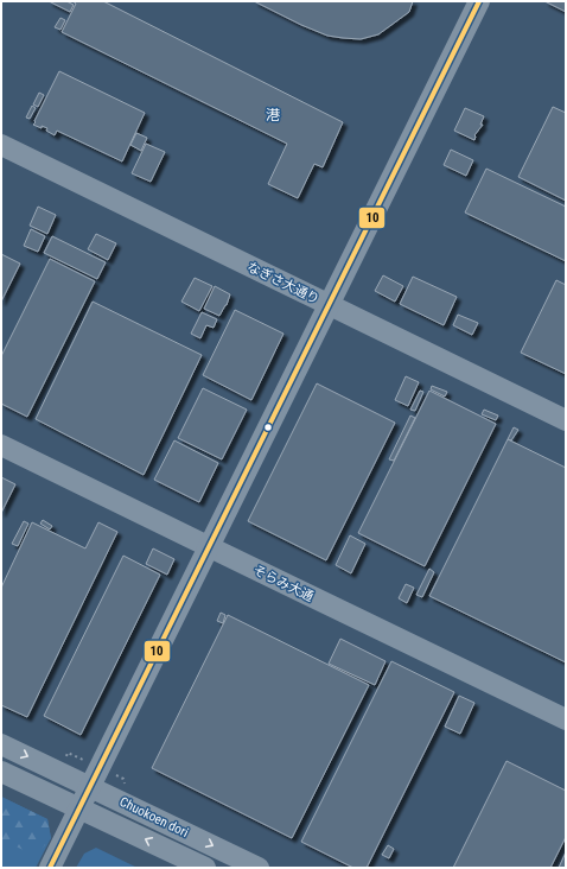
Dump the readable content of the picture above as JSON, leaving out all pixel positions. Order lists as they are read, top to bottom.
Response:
{
  "streets": {
    "street": ["なぎさ大通り", "そらみ大通", "Chuokoen dori"]
  },
  "districts": ["港"],
  "lines": ["transit line 10"]
}
